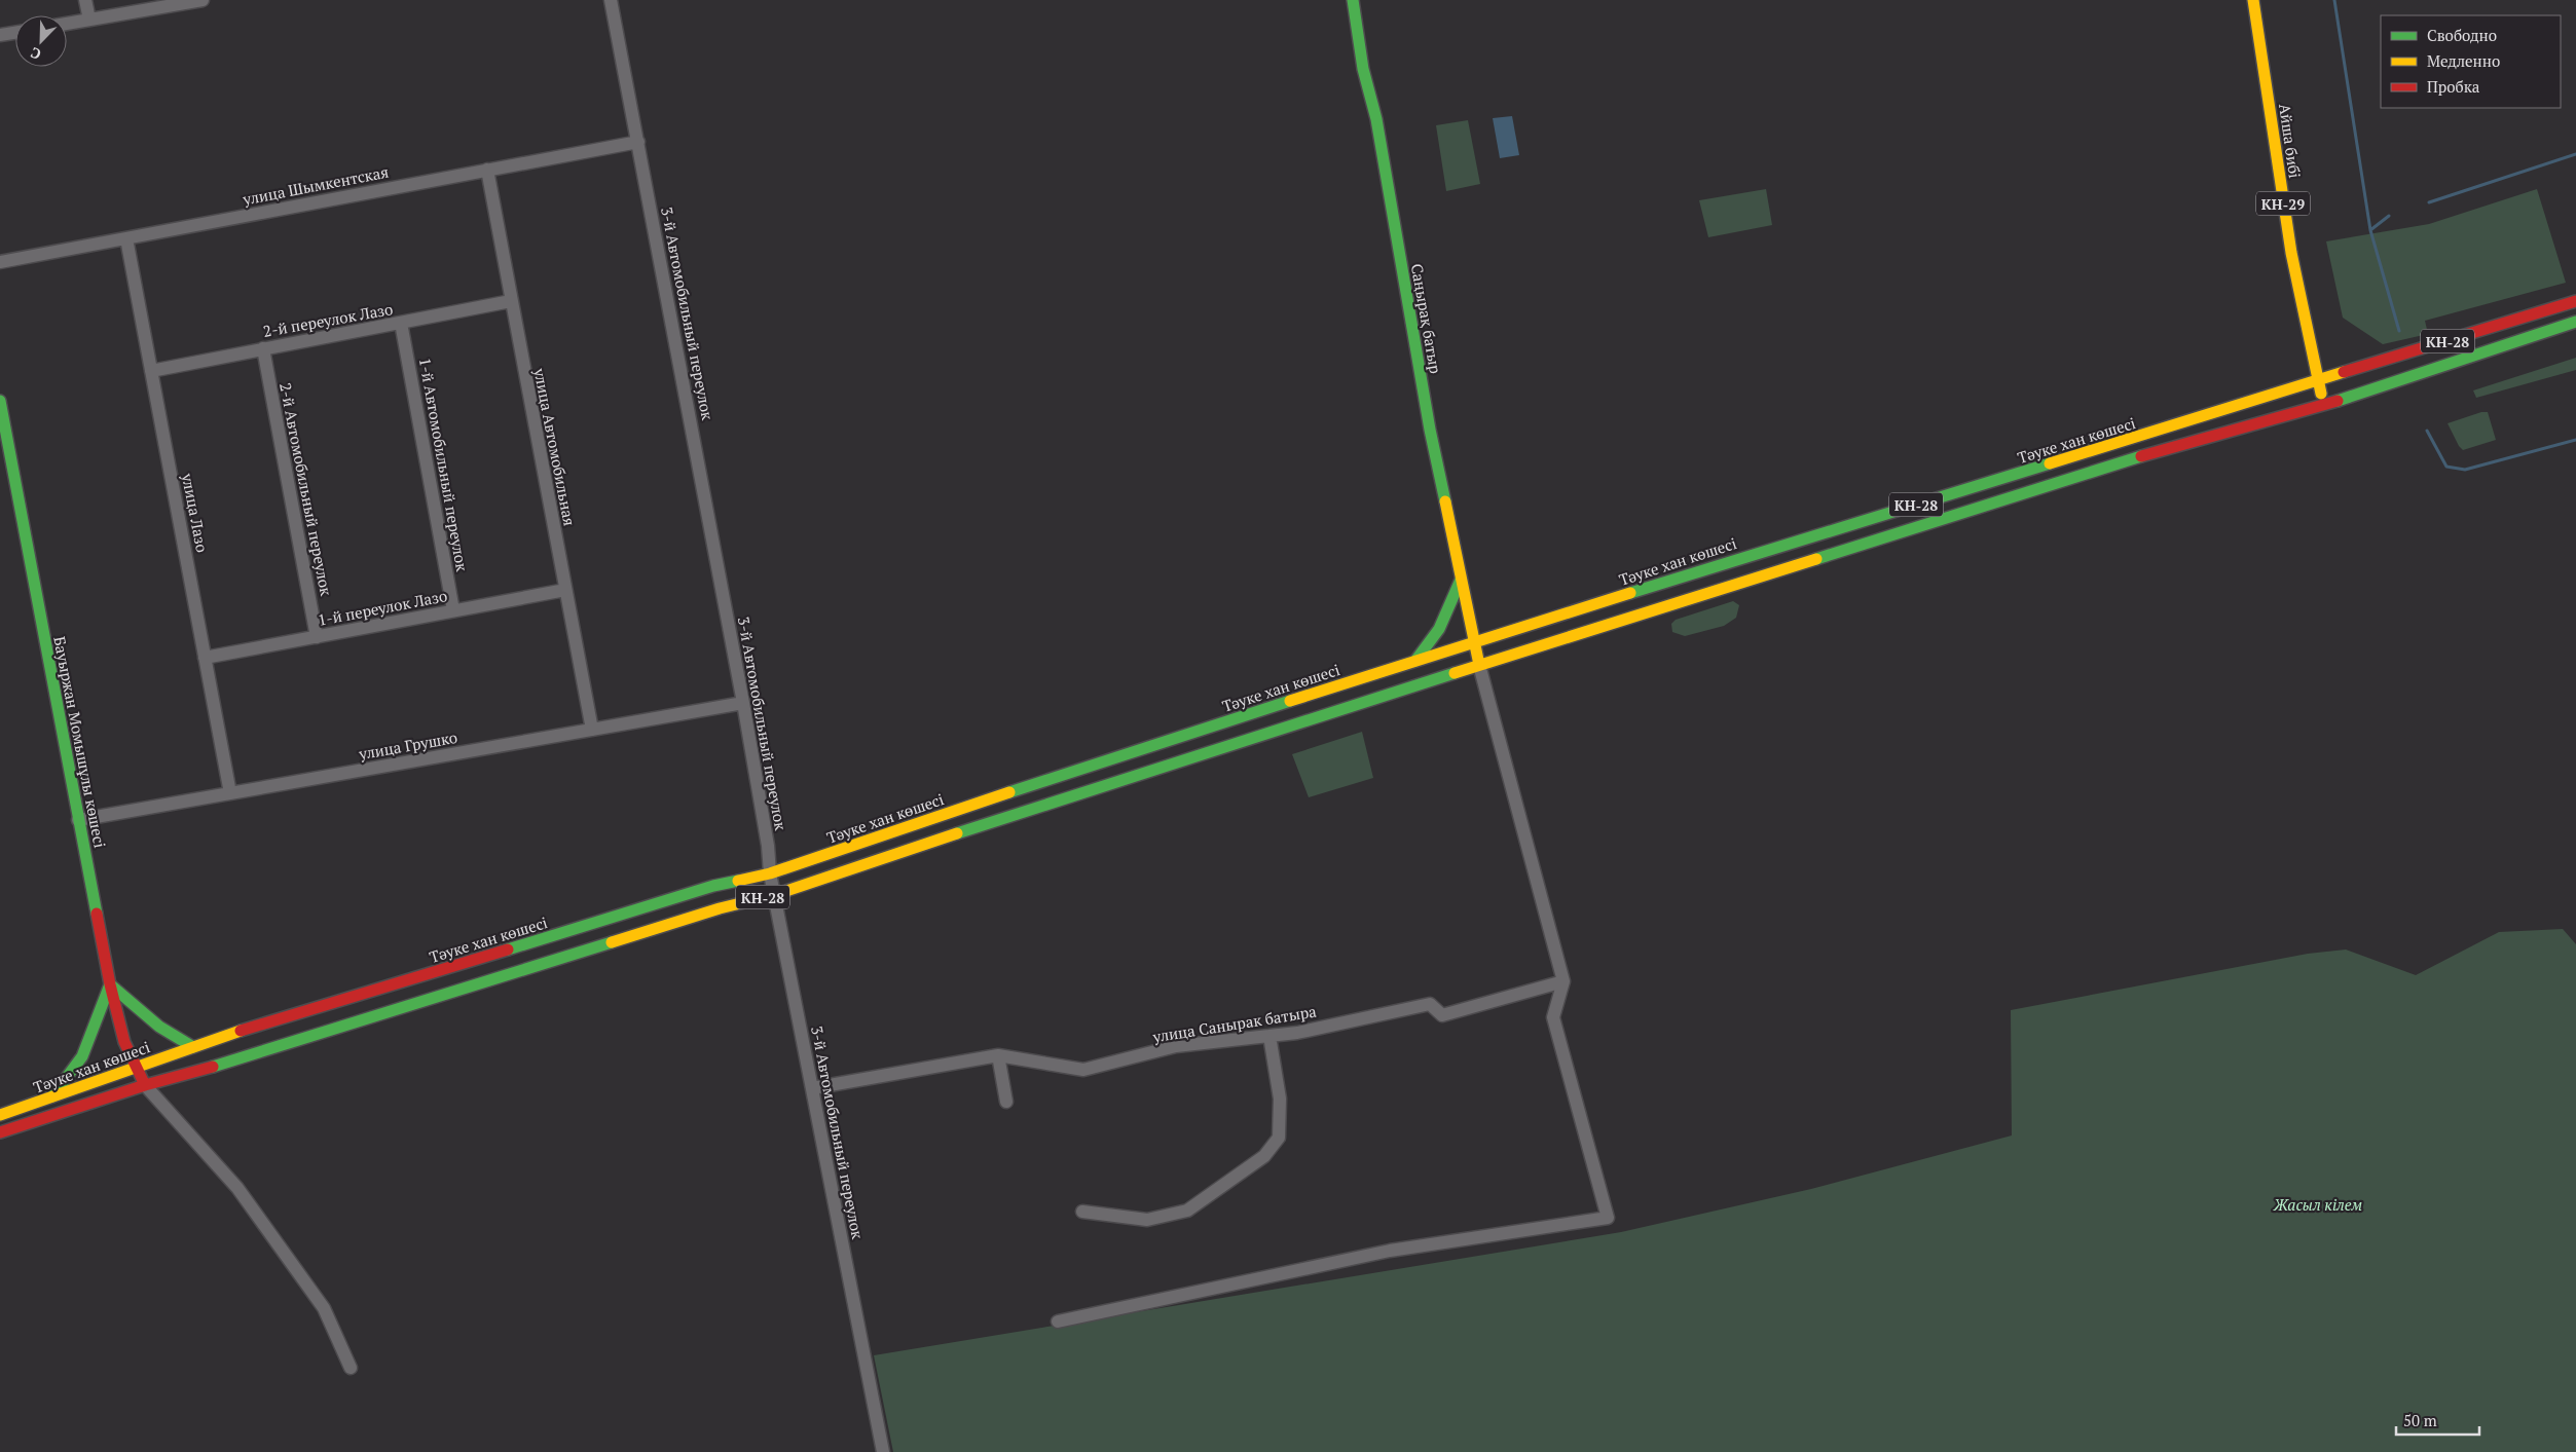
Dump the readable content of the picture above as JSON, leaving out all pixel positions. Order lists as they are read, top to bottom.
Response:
{
  "streets": {
    "main road": [
      "Айша бибі",
      "КН-29",
      "Саңырақ батыр",
      "КН-28",
      "Тәуке хан көшесі",
      "Бауыржан Момышұлы көшесі"
    ],
    "street": [
      "улица Шымкентская",
      "3-й Автомобильный переулок",
      "2-й переулок Лазо",
      "улица Автомобильная",
      "1-й Автомобильный переулок",
      "2-й Автомобильный переулок",
      "улица Лазо",
      "1-й переулок Лазо",
      "улица Грушко",
      "улица Санырак батыра"
    ]
  },
  "crossings": [
    ["Айша бибі", "Тәуке хан көшесі"],
    ["улица Шымкентская", "3-й Автомобильный переулок"],
    ["улица Шымкентская", "улица Автомобильная"],
    ["улица Шымкентская", "улица Лазо"],
    ["3-й Автомобильный переулок", "Тәуке хан көшесі"],
    ["3-й Автомобильный переулок", "улица Грушко"],
    ["3-й Автомобильный переулок", "улица Санырак батыра"],
    ["Саңырақ батыр", "Тәуке хан көшесі"],
    ["2-й переулок Лазо", "улица Автомобильная"],
    ["2-й переулок Лазо", "1-й Автомобильный переулок"],
    ["2-й переулок Лазо", "2-й Автомобильный переулок"],
    ["2-й переулок Лазо", "улица Лазо"],
    ["Тәуке хан көшесі", "Бауыржан Момышұлы көшесі"],
    ["улица Автомобильная", "1-й переулок Лазо"],
    ["улица Автомобильная", "улица Грушко"],
    ["1-й Автомобильный переулок", "1-й переулок Лазо"],
    ["2-й Автомобильный переулок", "1-й переулок Лазо"],
    ["улица Лазо", "1-й переулок Лазо"],
    ["улица Лазо", "улица Грушко"],
    ["Бауыржан Момышұлы көшесі", "улица Грушко"]
  ],
  "parks": ["Жасыл кілем"],
  "legend": ["Свободно", "Медленно", "Пробка"],
  "scale_bar": "50 m",
  "north": "bottom left"
}
